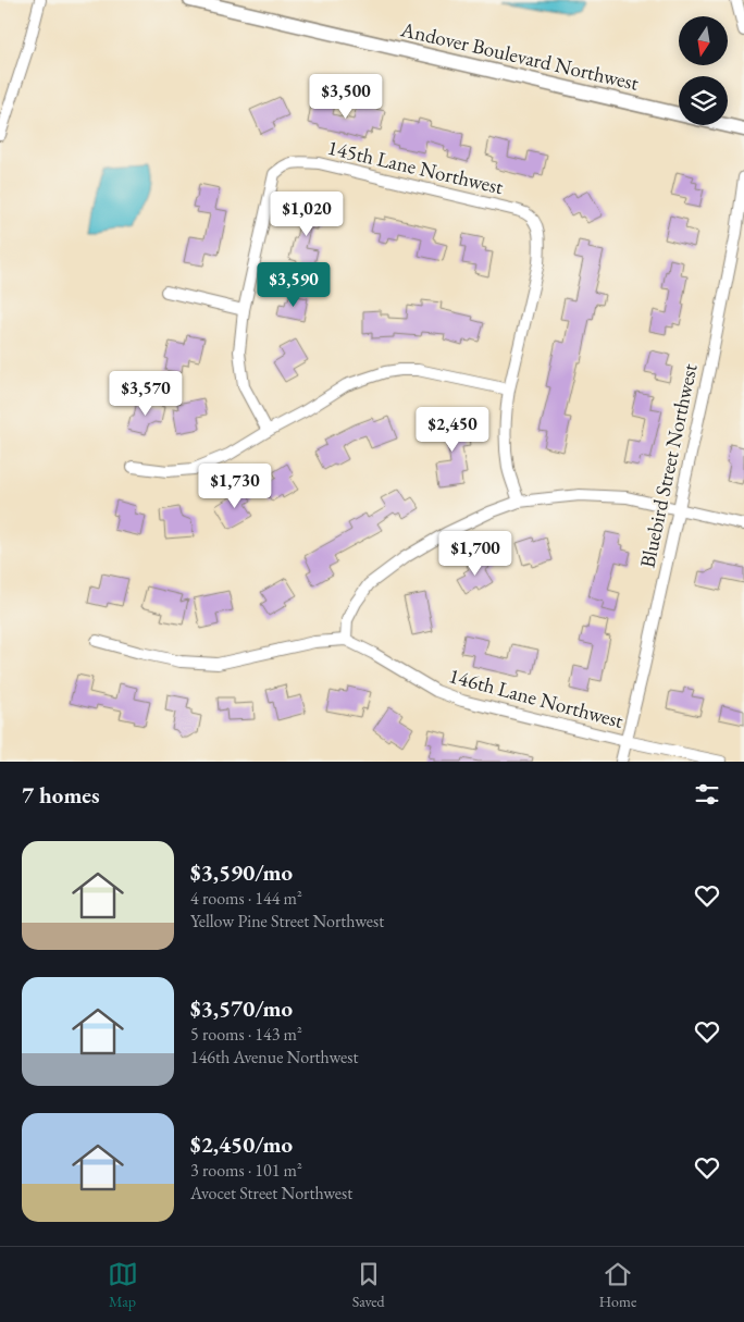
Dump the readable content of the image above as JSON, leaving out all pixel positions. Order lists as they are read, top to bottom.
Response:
{
  "streets": {
    "street": [
      "Andover Boulevard Northwest",
      "145th Lane Northwest",
      "Bluebird Street Northwest",
      "146th Lane Northwest"
    ]
  },
  "crossings": [
    ["Bluebird Street Northwest", "146th Lane Northwest"]
  ],
  "north": "bottom",
  "page": {
    "price": [
      "$3,500",
      "$1,020",
      "$3,590",
      "$3,570",
      "$2,450",
      "$1,730",
      "$1,700"
    ],
    "heading": "7 homes",
    "list": [
      {
        "name": "$3,590/mo",
        "note": "4 rooms · 144 m² · Yellow Pine Street Northwest"
      },
      {
        "name": "$3,570/mo",
        "note": "5 rooms · 143 m² · 146th Avenue Northwest"
      },
      {
        "name": "$2,450/mo",
        "note": "3 rooms · 101 m² · Avocet Street Northwest"
      }
    ],
    "tabs": ["Map", "Saved", "Home"]
  }
}
